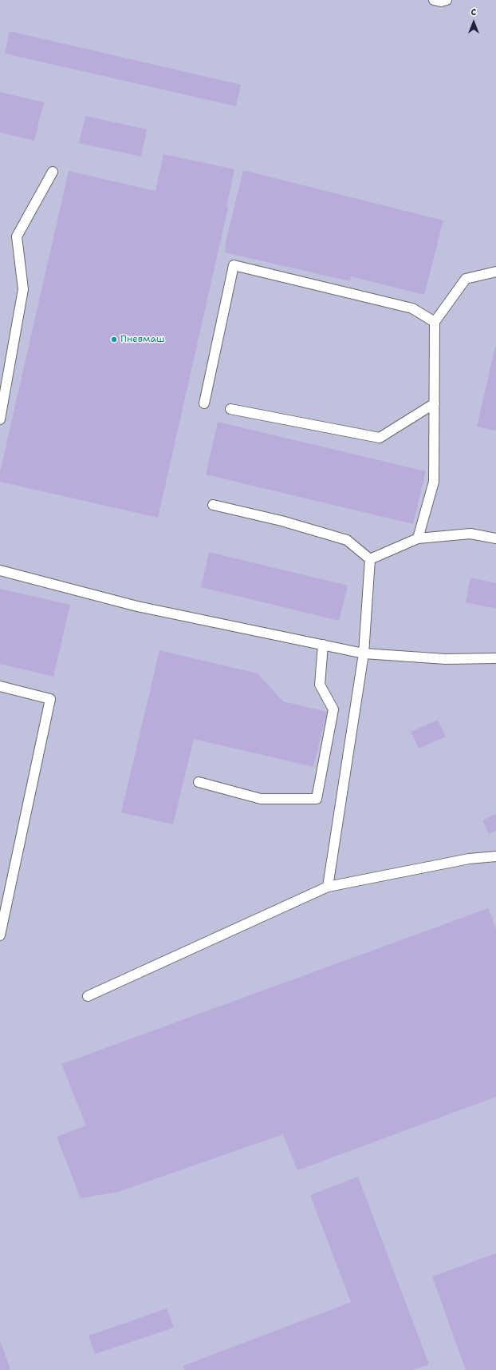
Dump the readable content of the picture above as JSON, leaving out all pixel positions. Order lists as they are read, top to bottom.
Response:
{
  "places": ["Пневмаш"],
  "north": "top"
}
